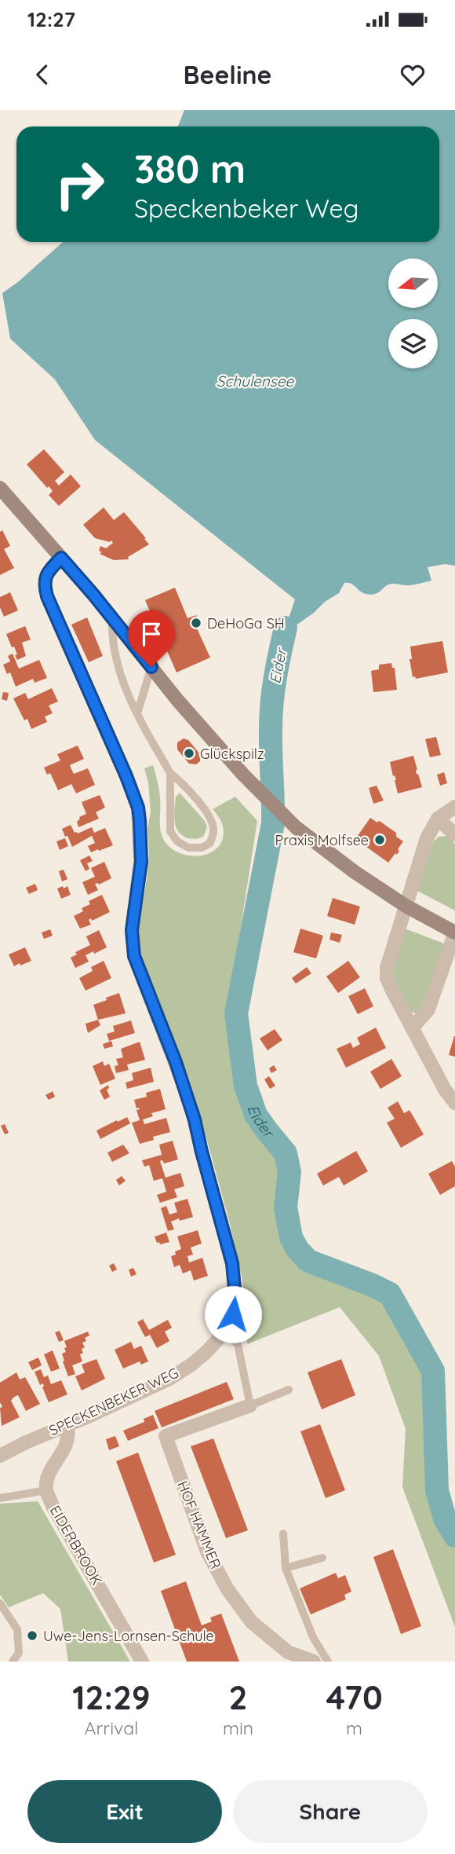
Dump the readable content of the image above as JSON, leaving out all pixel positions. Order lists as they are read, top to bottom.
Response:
{
  "streets": {
    "street": ["SPECKENBEKER WEG", "HOF HAMMER", "EIDERBROOK"]
  },
  "crossings": [
    ["SPECKENBEKER WEG", "EIDERBROOK"]
  ],
  "water": ["Schulensee", "Eider"],
  "places": [
    "DeHoGa SH",
    "Glückspilz",
    "Praxis Molfsee",
    "Uwe-Jens-Lornsen-Schule"
  ],
  "north": "left",
  "page": {
    "status": "12:27",
    "header": "Beeline",
    "turn": ["380 m", "Speckenbeker Weg"],
    "eta": [
      "12:29",
      "Arrival",
      "2",
      "min",
      "470",
      "m"
    ],
    "buttons": ["Exit", "Share"]
  }
}
